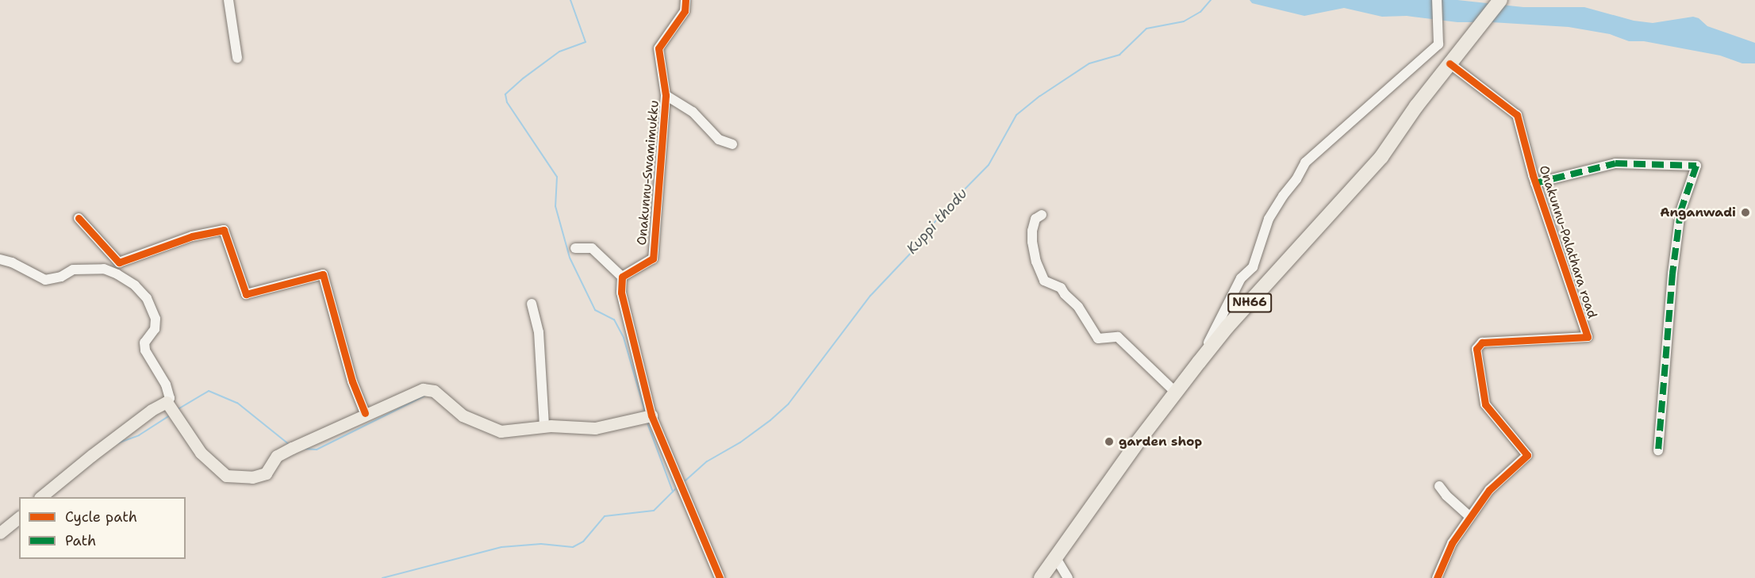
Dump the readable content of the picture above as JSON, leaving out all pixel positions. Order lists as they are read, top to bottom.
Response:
{
  "streets": {
    "highway": ["NH66"],
    "street": ["Onakunnu-Swamimukku", "Onakunnu-Palathara road"]
  },
  "crossings": [
    ["Onakunnu-Palathara road", "NH66"]
  ],
  "water": ["Kuppi thodu"],
  "places": ["Anganwadi", "garden shop"],
  "legend": ["Cycle path", "Path"]
}
